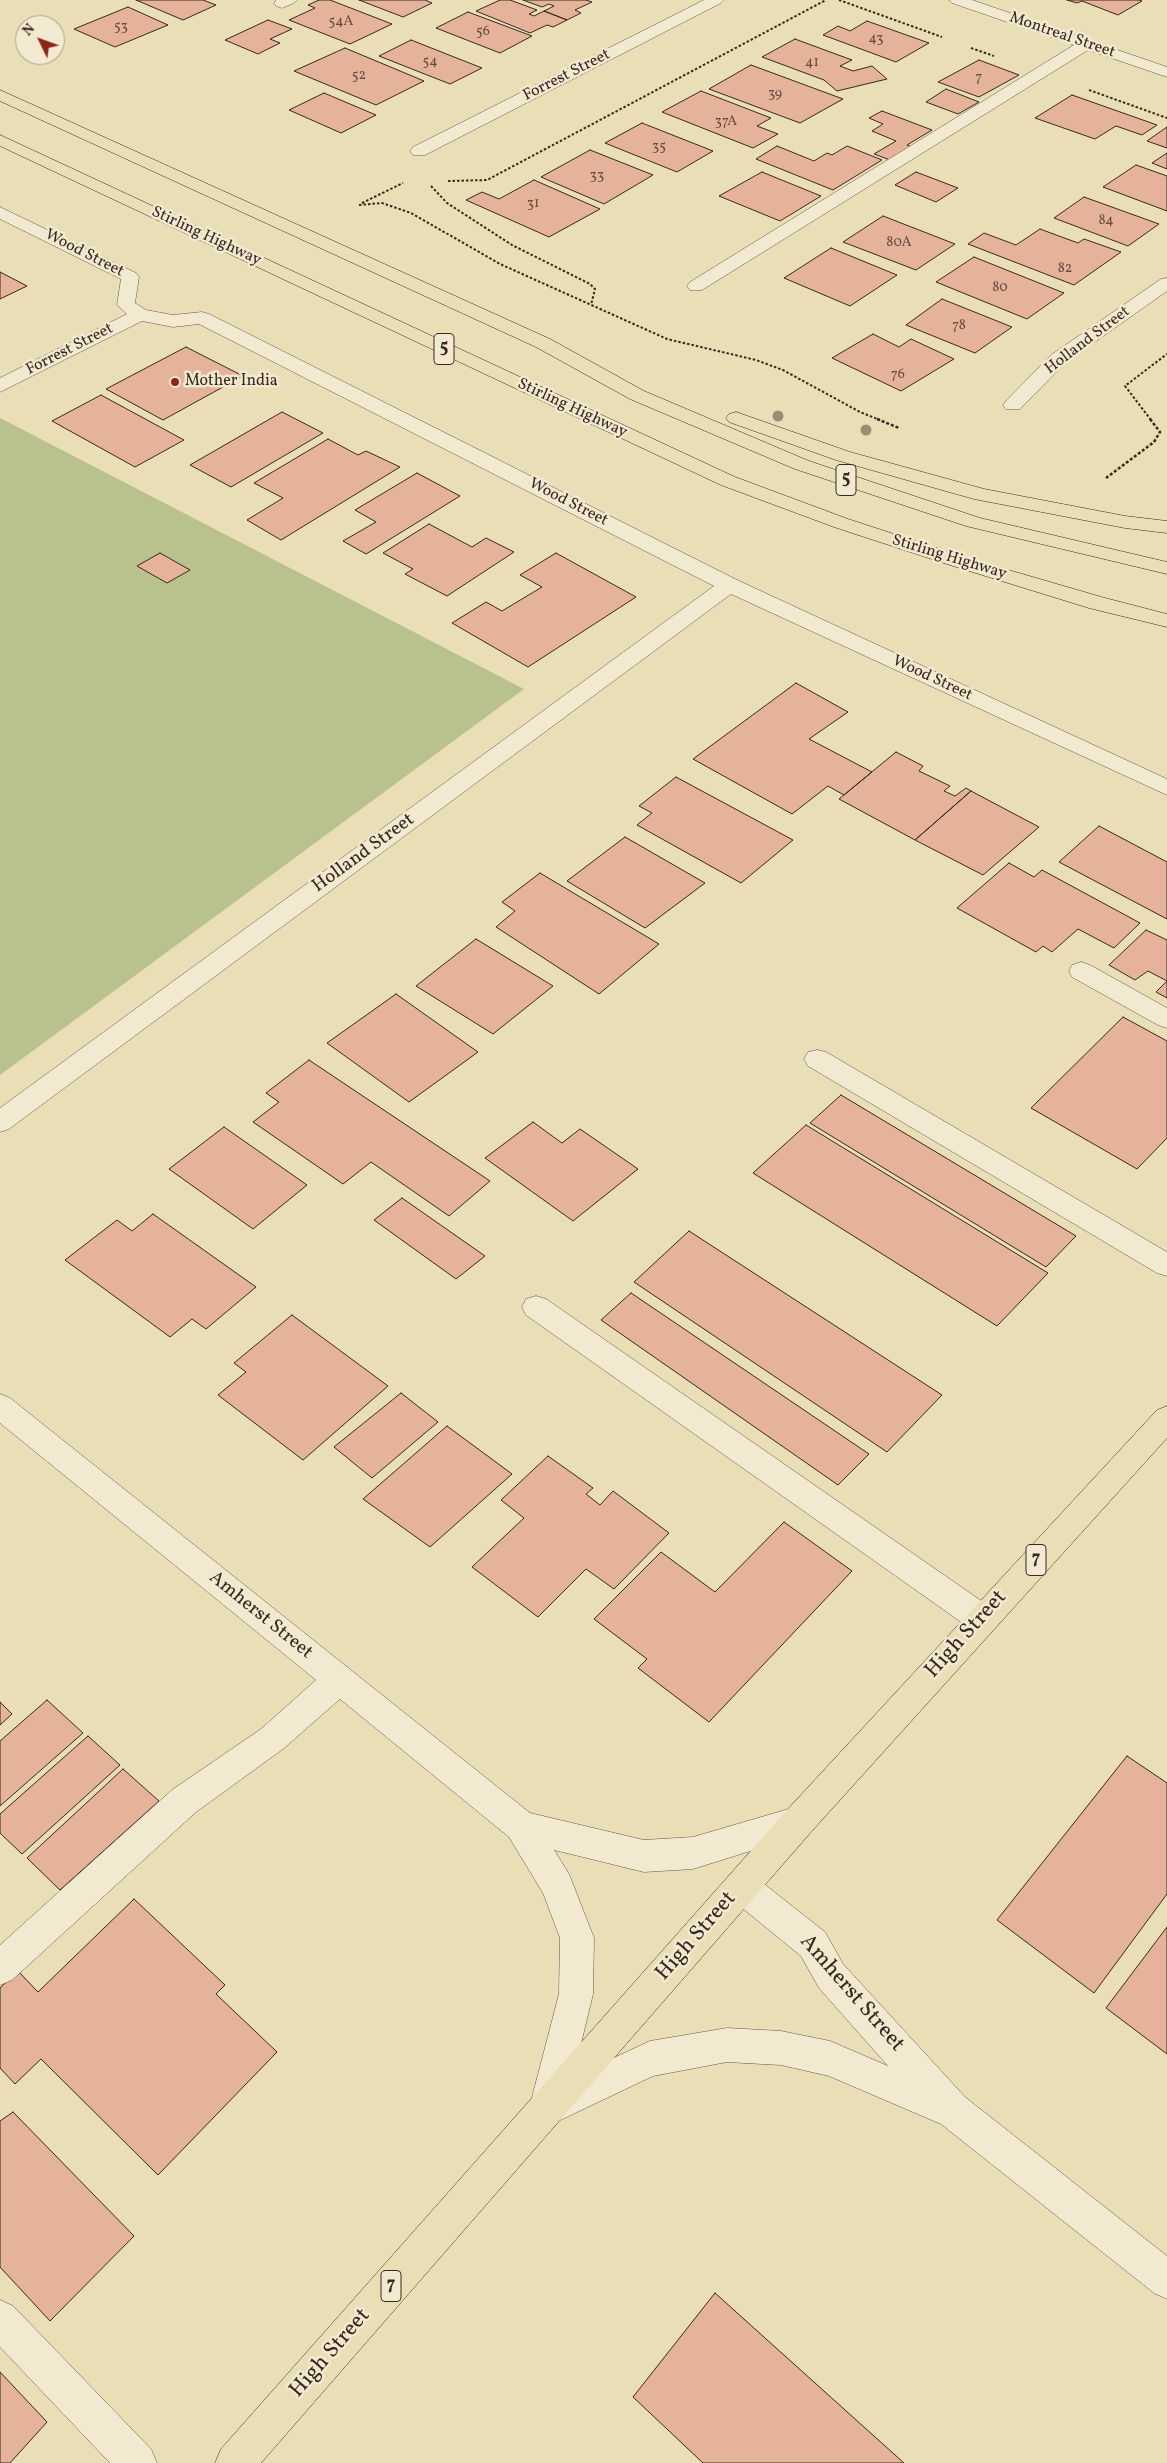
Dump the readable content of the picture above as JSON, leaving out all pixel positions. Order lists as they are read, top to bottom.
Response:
{
  "streets": {
    "main road": [
      "Stirling Highway",
      "5",
      "7",
      "High Street"
    ],
    "street": [
      "Montreal Street",
      "Forrest Street",
      "Wood Street",
      "Holland Street",
      "Amherst Street"
    ]
  },
  "crossings": [
    ["Forrest Street", "Wood Street"],
    ["Wood Street", "Holland Street"],
    ["Amherst Street", "High Street"]
  ],
  "places": ["Mother India"],
  "house_numbers": [
    "54A",
    "53",
    "56",
    "43",
    "54",
    "41",
    "52",
    "7",
    "39",
    "37A",
    "35",
    "33",
    "31",
    "84",
    "80A",
    "82",
    "80",
    "78",
    "76"
  ],
  "north": "top left"
}
